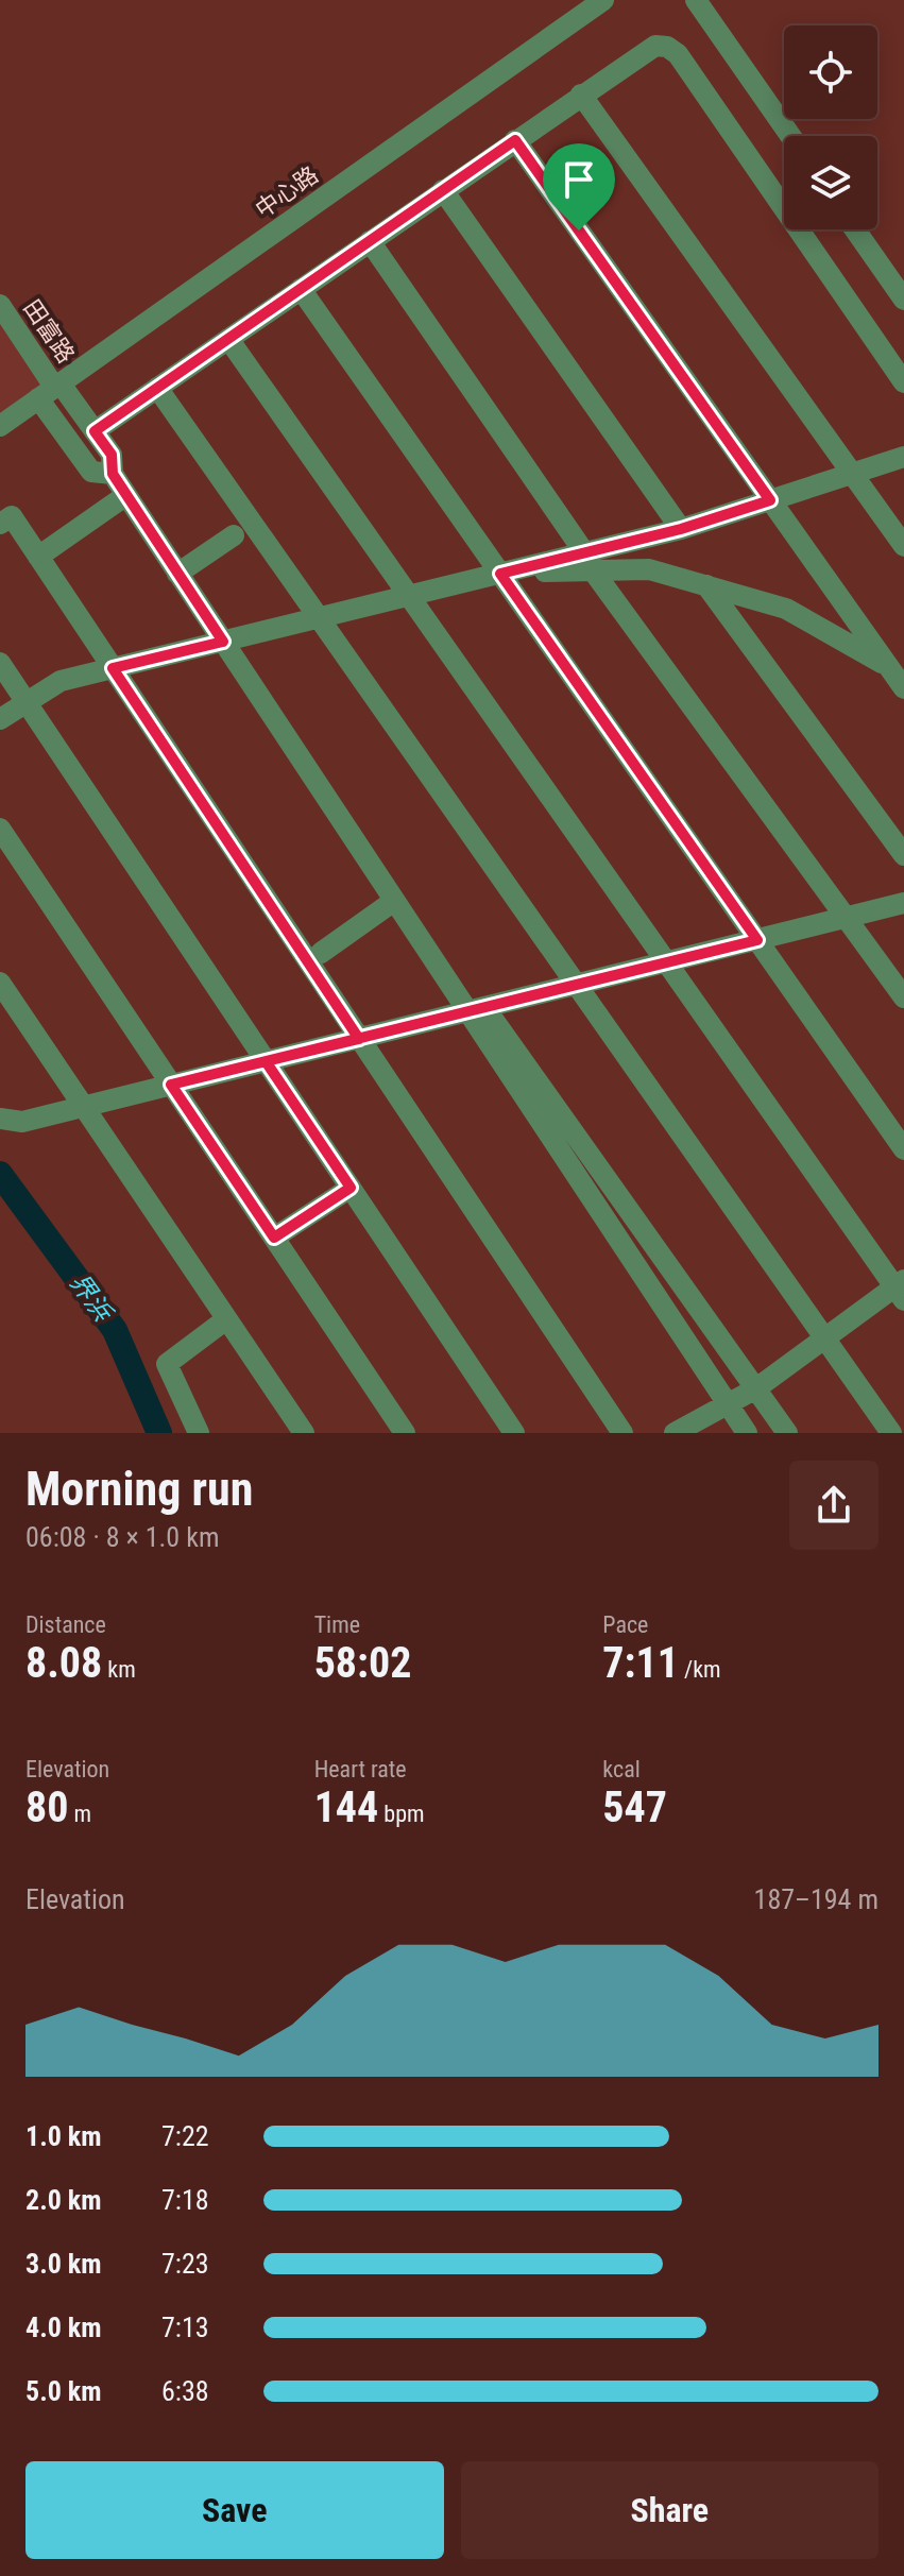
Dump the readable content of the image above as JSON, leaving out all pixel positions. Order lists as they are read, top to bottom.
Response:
{
  "streets": {
    "street": ["中心路", "田富路"]
  },
  "crossings": [
    ["中心路", "田富路"]
  ],
  "water": ["界浜"],
  "page": {
    "heading": ["Morning run", "06:08 · 8 × 1.0 km"],
    "stats": [
      ["Distance", "8.08 km"],
      ["Time", "58:02"],
      ["Pace", "7:11 /km"],
      ["Elevation", "80 m"],
      ["Heart rate", "144 bpm"],
      ["kcal", "547"]
    ],
    "chart": ["Elevation", "187–194 m"],
    "list": [
      {
        "name": "1.0 km",
        "note": "7:22"
      },
      {
        "name": "2.0 km",
        "note": "7:18"
      },
      {
        "name": "3.0 km",
        "note": "7:23"
      },
      {
        "name": "4.0 km",
        "note": "7:13"
      },
      {
        "name": "5.0 km",
        "note": "6:38"
      }
    ],
    "buttons": ["Save", "Share"]
  }
}
